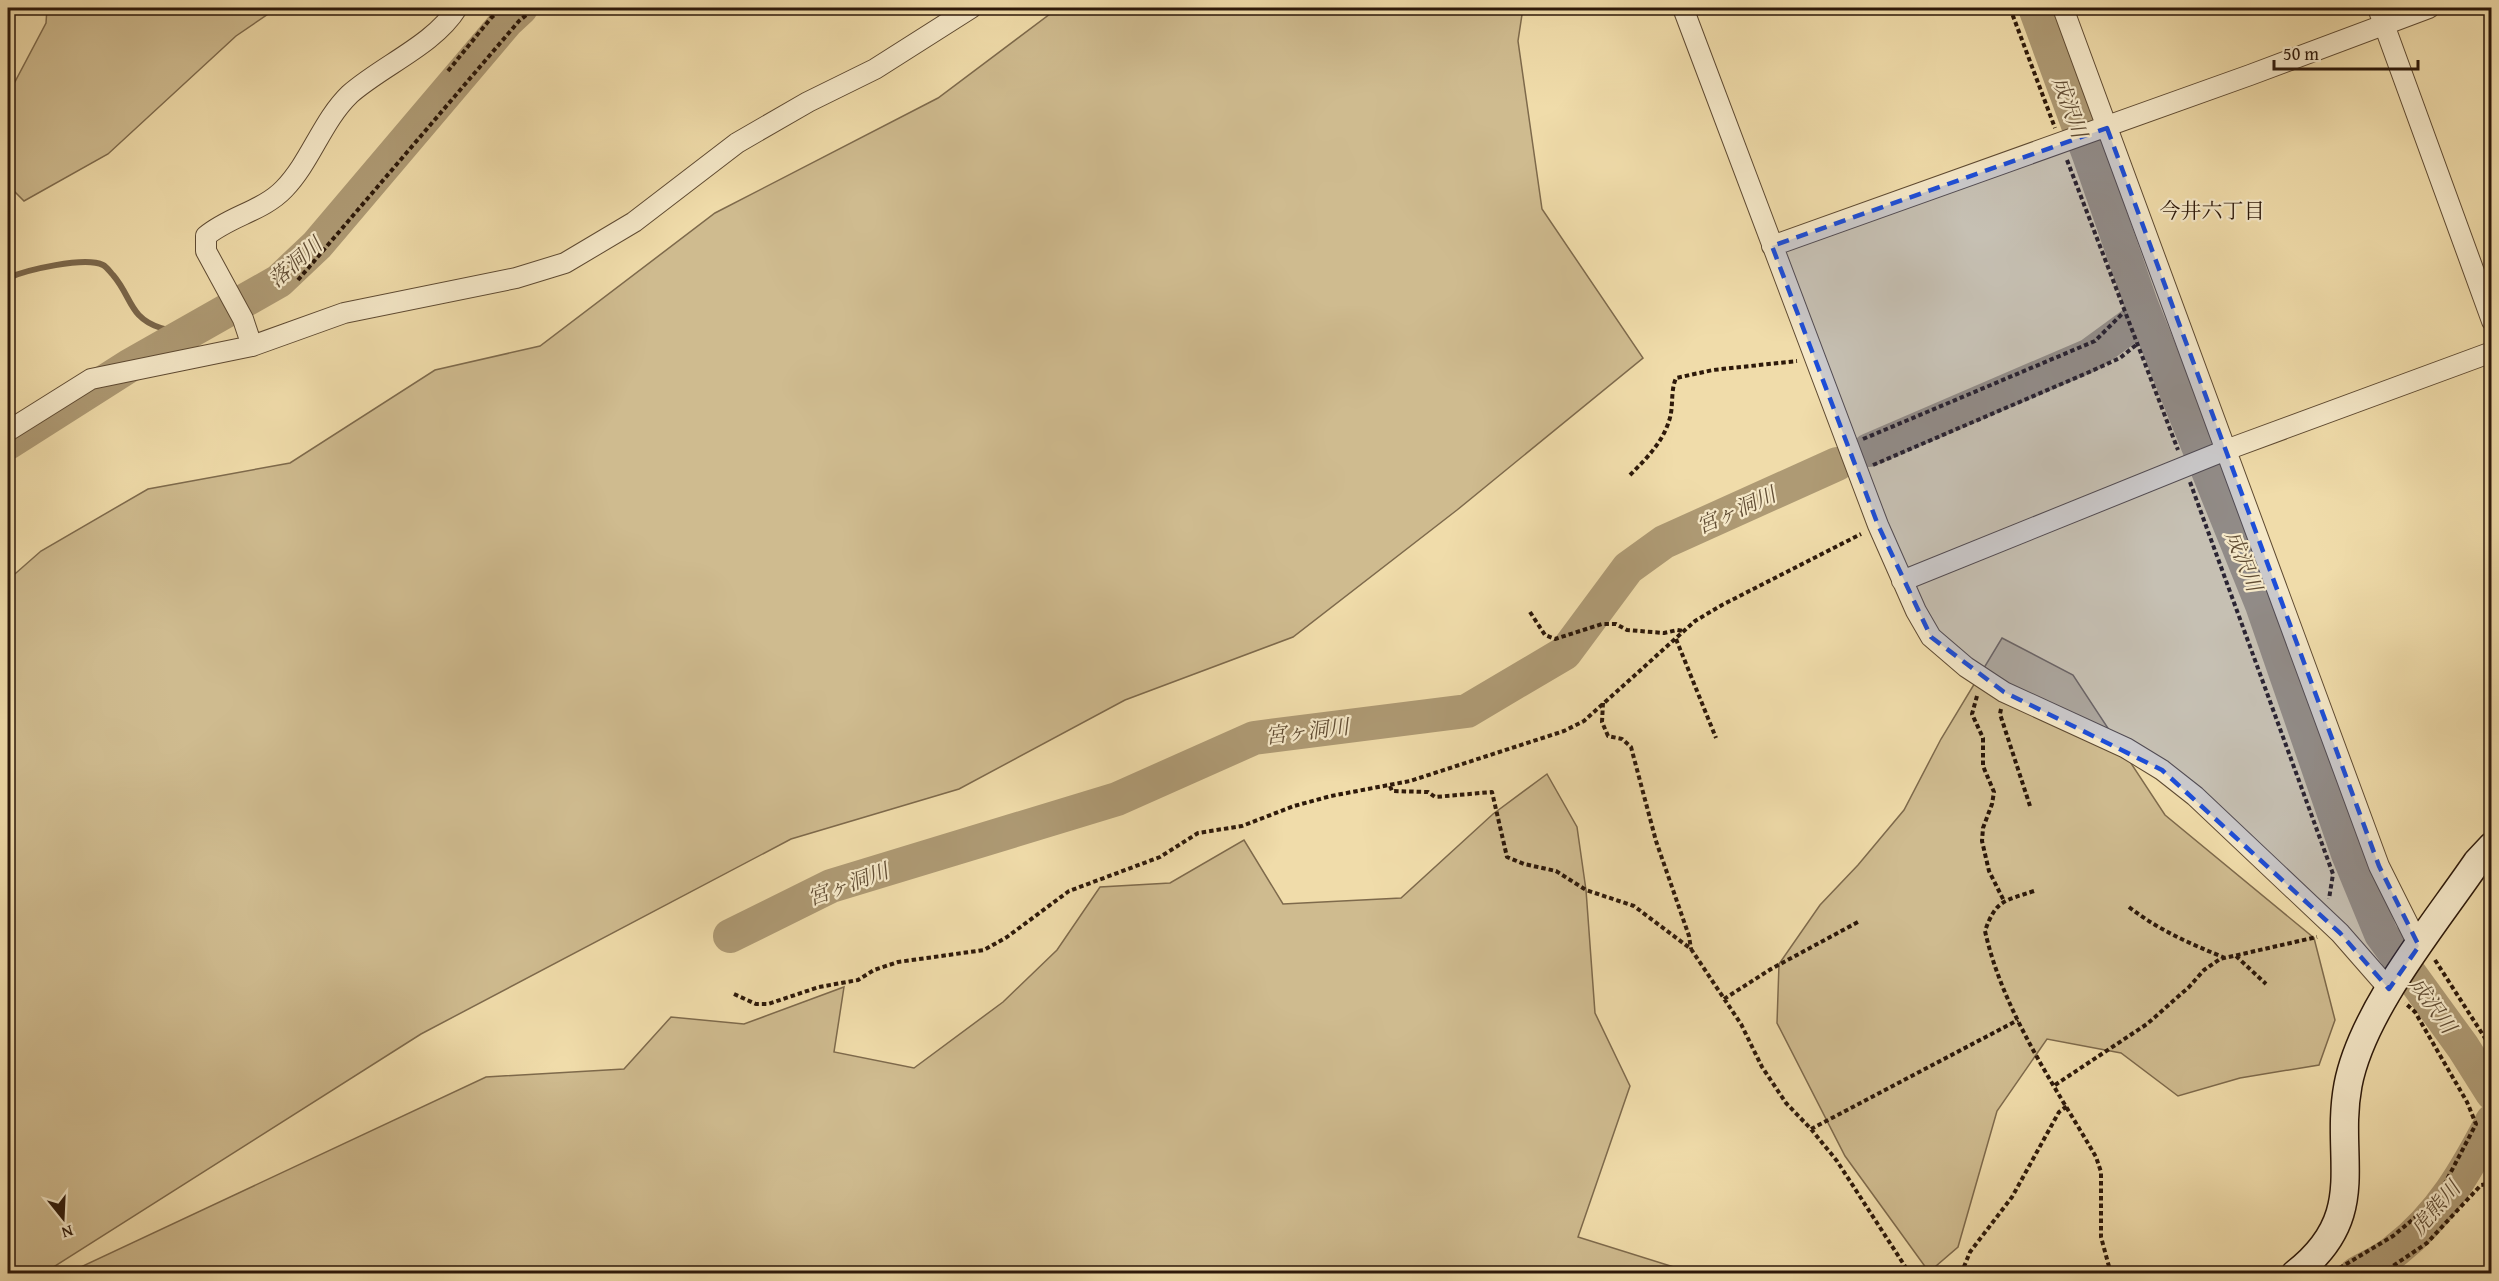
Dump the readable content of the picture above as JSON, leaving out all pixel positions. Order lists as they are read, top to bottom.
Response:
{
  "districts": ["今井六丁目"],
  "water": [
    "成沢川",
    "落洞川",
    "宮ヶ洞川",
    "虎熊川"
  ],
  "scale_bar": "50 m",
  "north": "bottom"
}
